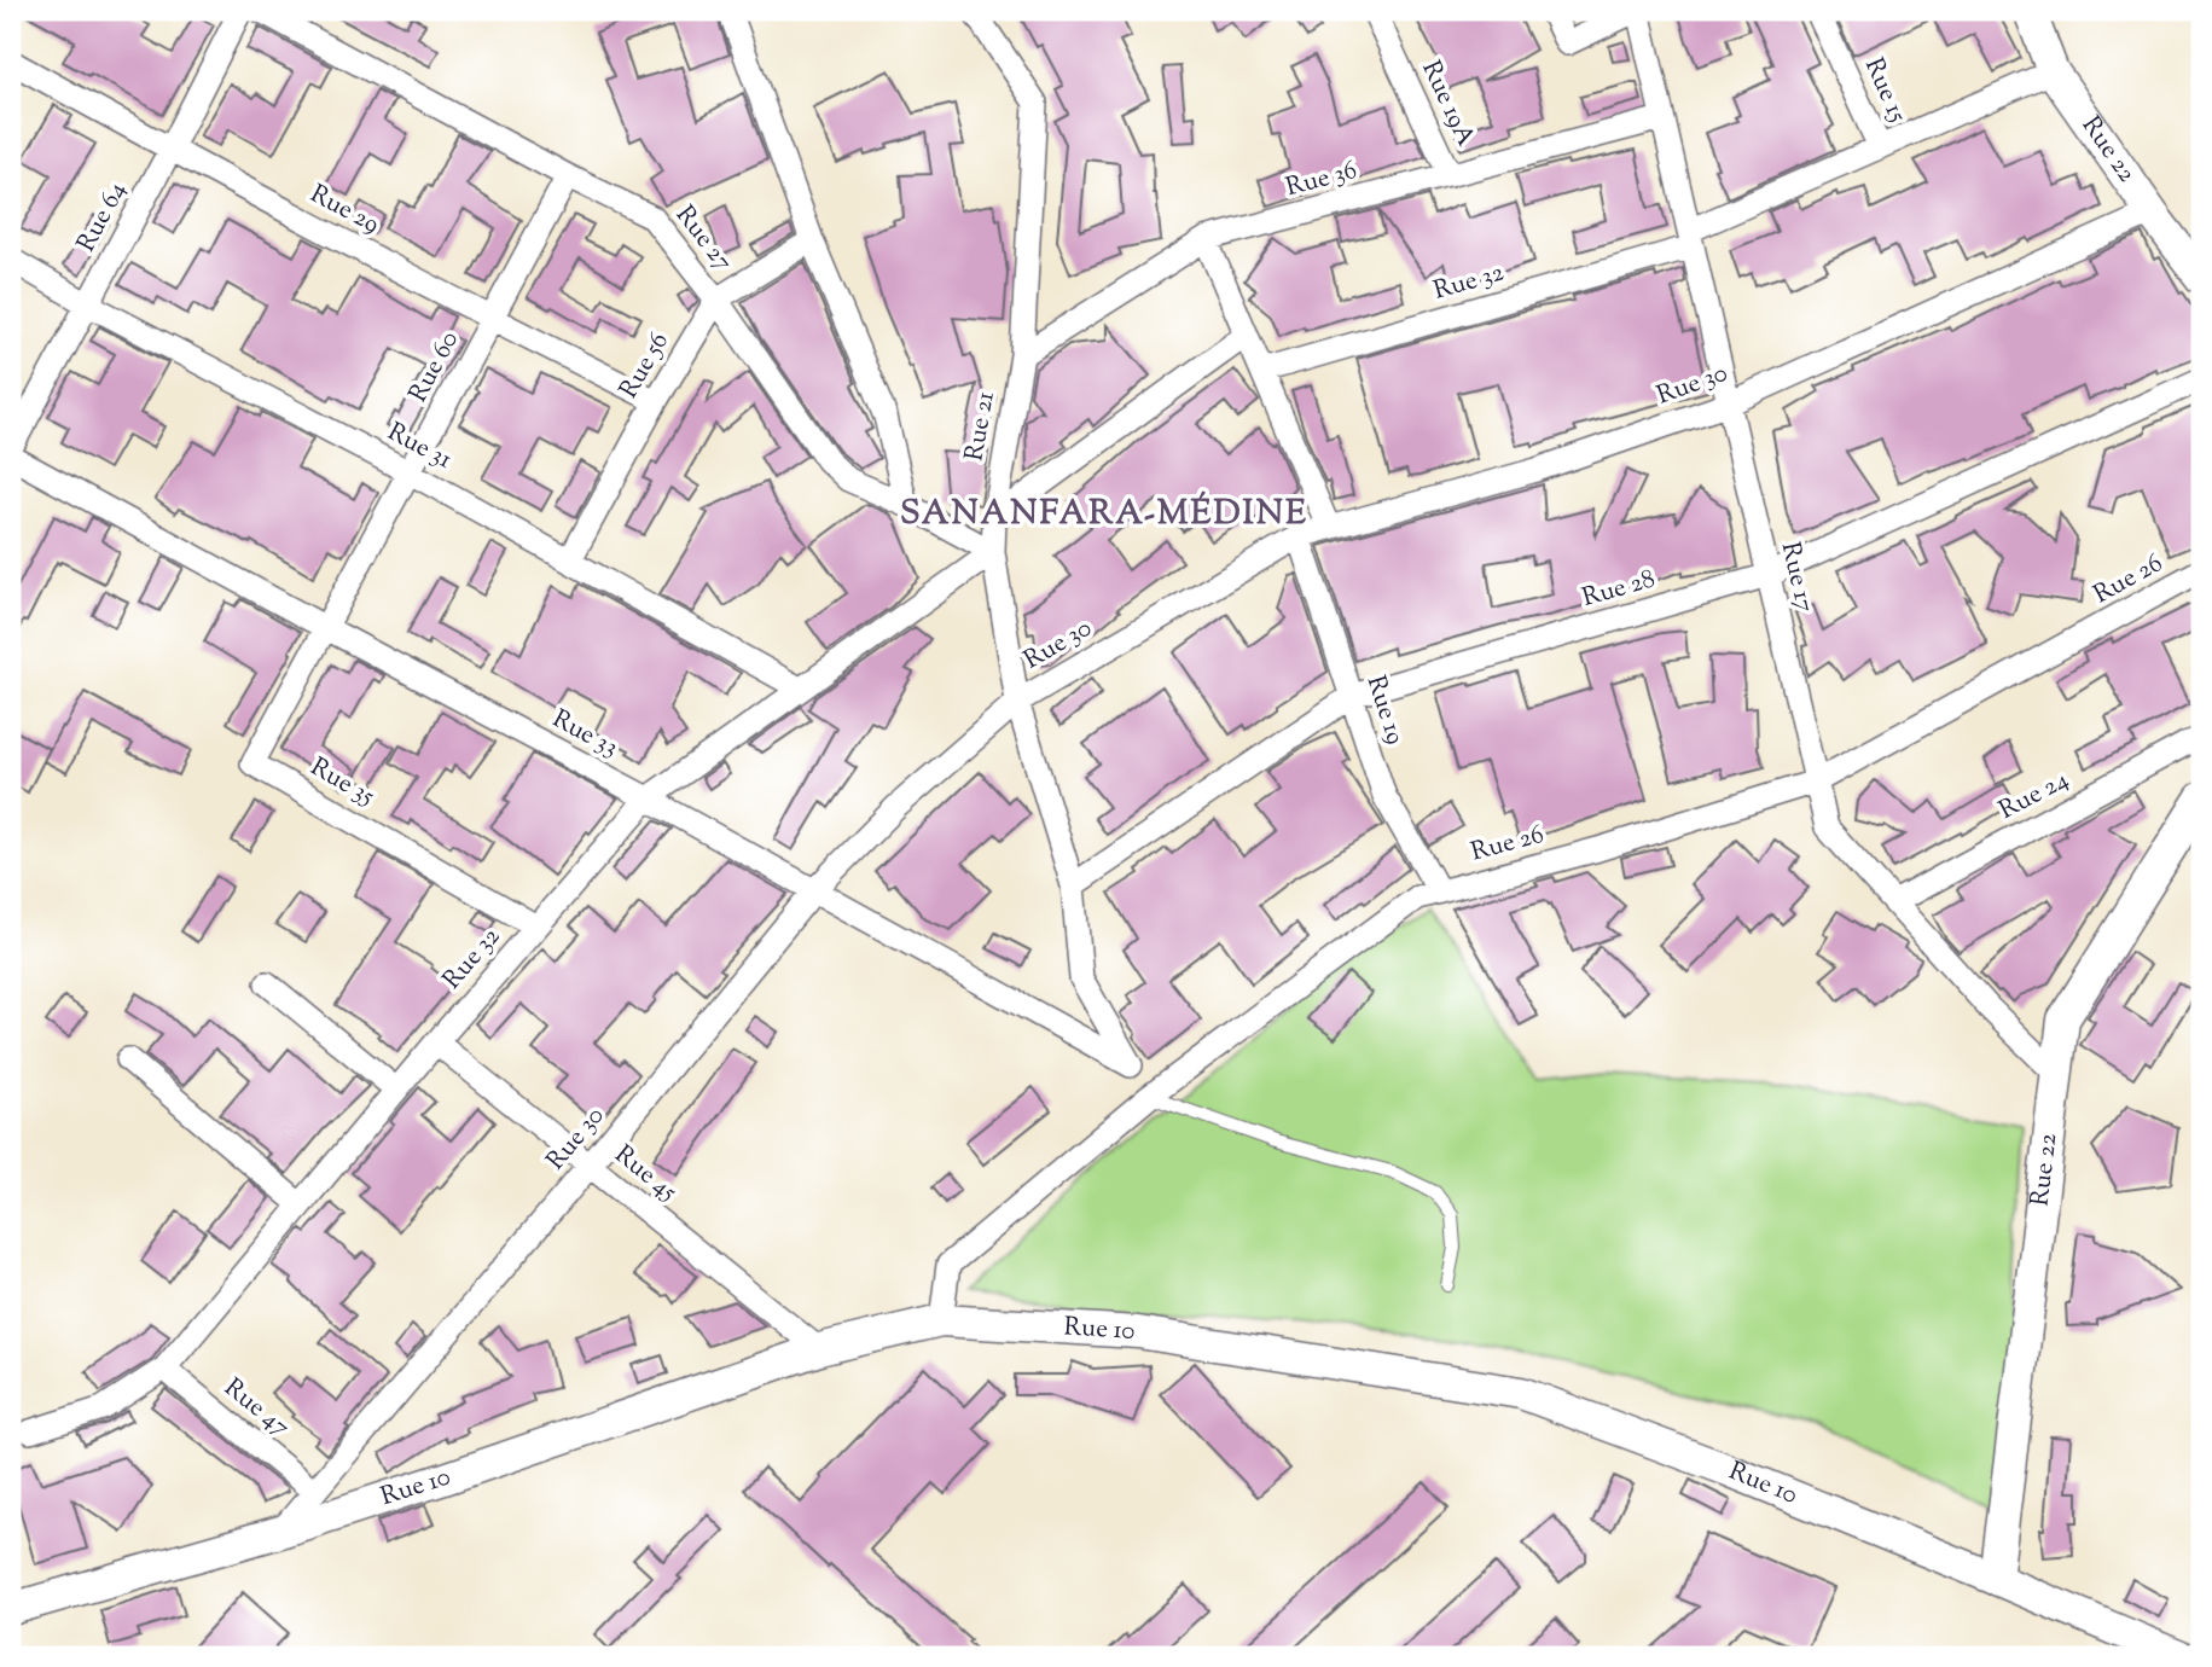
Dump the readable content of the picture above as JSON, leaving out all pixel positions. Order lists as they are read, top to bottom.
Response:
{
  "streets": {
    "main road": ["Rue 22", "Rue 10"],
    "street": [
      "Rue 15",
      "Rue 19A",
      "Rue 36",
      "Rue 29",
      "Rue 64",
      "Rue 27",
      "Rue 32",
      "Rue 56",
      "Rue 60",
      "Rue 30",
      "Rue 21",
      "Rue 31",
      "Rue 17",
      "Rue 26",
      "Rue 28",
      "Rue 19",
      "Rue 33",
      "Rue 35",
      "Rue 24",
      "Rue 45",
      "Rue 47"
    ]
  },
  "crossings": [
    ["Rue 15", "Rue 32"],
    ["Rue 19A", "Rue 36"],
    ["Rue 22", "Rue 32"],
    ["Rue 22", "Rue 30"],
    ["Rue 22", "Rue 17"],
    ["Rue 22", "Rue 10"],
    ["Rue 36", "Rue 21"],
    ["Rue 36", "Rue 17"],
    ["Rue 29", "Rue 64"],
    ["Rue 29", "Rue 56"],
    ["Rue 29", "Rue 60"],
    ["Rue 64", "Rue 31"],
    ["Rue 27", "Rue 32"],
    ["Rue 27", "Rue 56"],
    ["Rue 27", "Rue 60"],
    ["Rue 27", "Rue 21"],
    ["Rue 32", "Rue 21"],
    ["Rue 32", "Rue 31"],
    ["Rue 32", "Rue 17"],
    ["Rue 32", "Rue 33"],
    ["Rue 32", "Rue 35"],
    ["Rue 32", "Rue 45"],
    ["Rue 32", "Rue 47"],
    ["Rue 56", "Rue 31"],
    ["Rue 60", "Rue 31"],
    ["Rue 60", "Rue 33"],
    ["Rue 60", "Rue 35"],
    ["Rue 30", "Rue 21"],
    ["Rue 30", "Rue 17"],
    ["Rue 30", "Rue 19"],
    ["Rue 30", "Rue 33"],
    ["Rue 30", "Rue 45"],
    ["Rue 30", "Rue 10"],
    ["Rue 30", "Rue 47"],
    ["Rue 21", "Rue 26"],
    ["Rue 21", "Rue 28"],
    ["Rue 21", "Rue 33"],
    ["Rue 17", "Rue 26"],
    ["Rue 17", "Rue 28"],
    ["Rue 17", "Rue 24"],
    ["Rue 26", "Rue 19"],
    ["Rue 26", "Rue 10"],
    ["Rue 28", "Rue 19"],
    ["Rue 33", "Rue 35"],
    ["Rue 45", "Rue 10"]
  ],
  "districts": ["SANANFARA-MÉDINE"]
}
